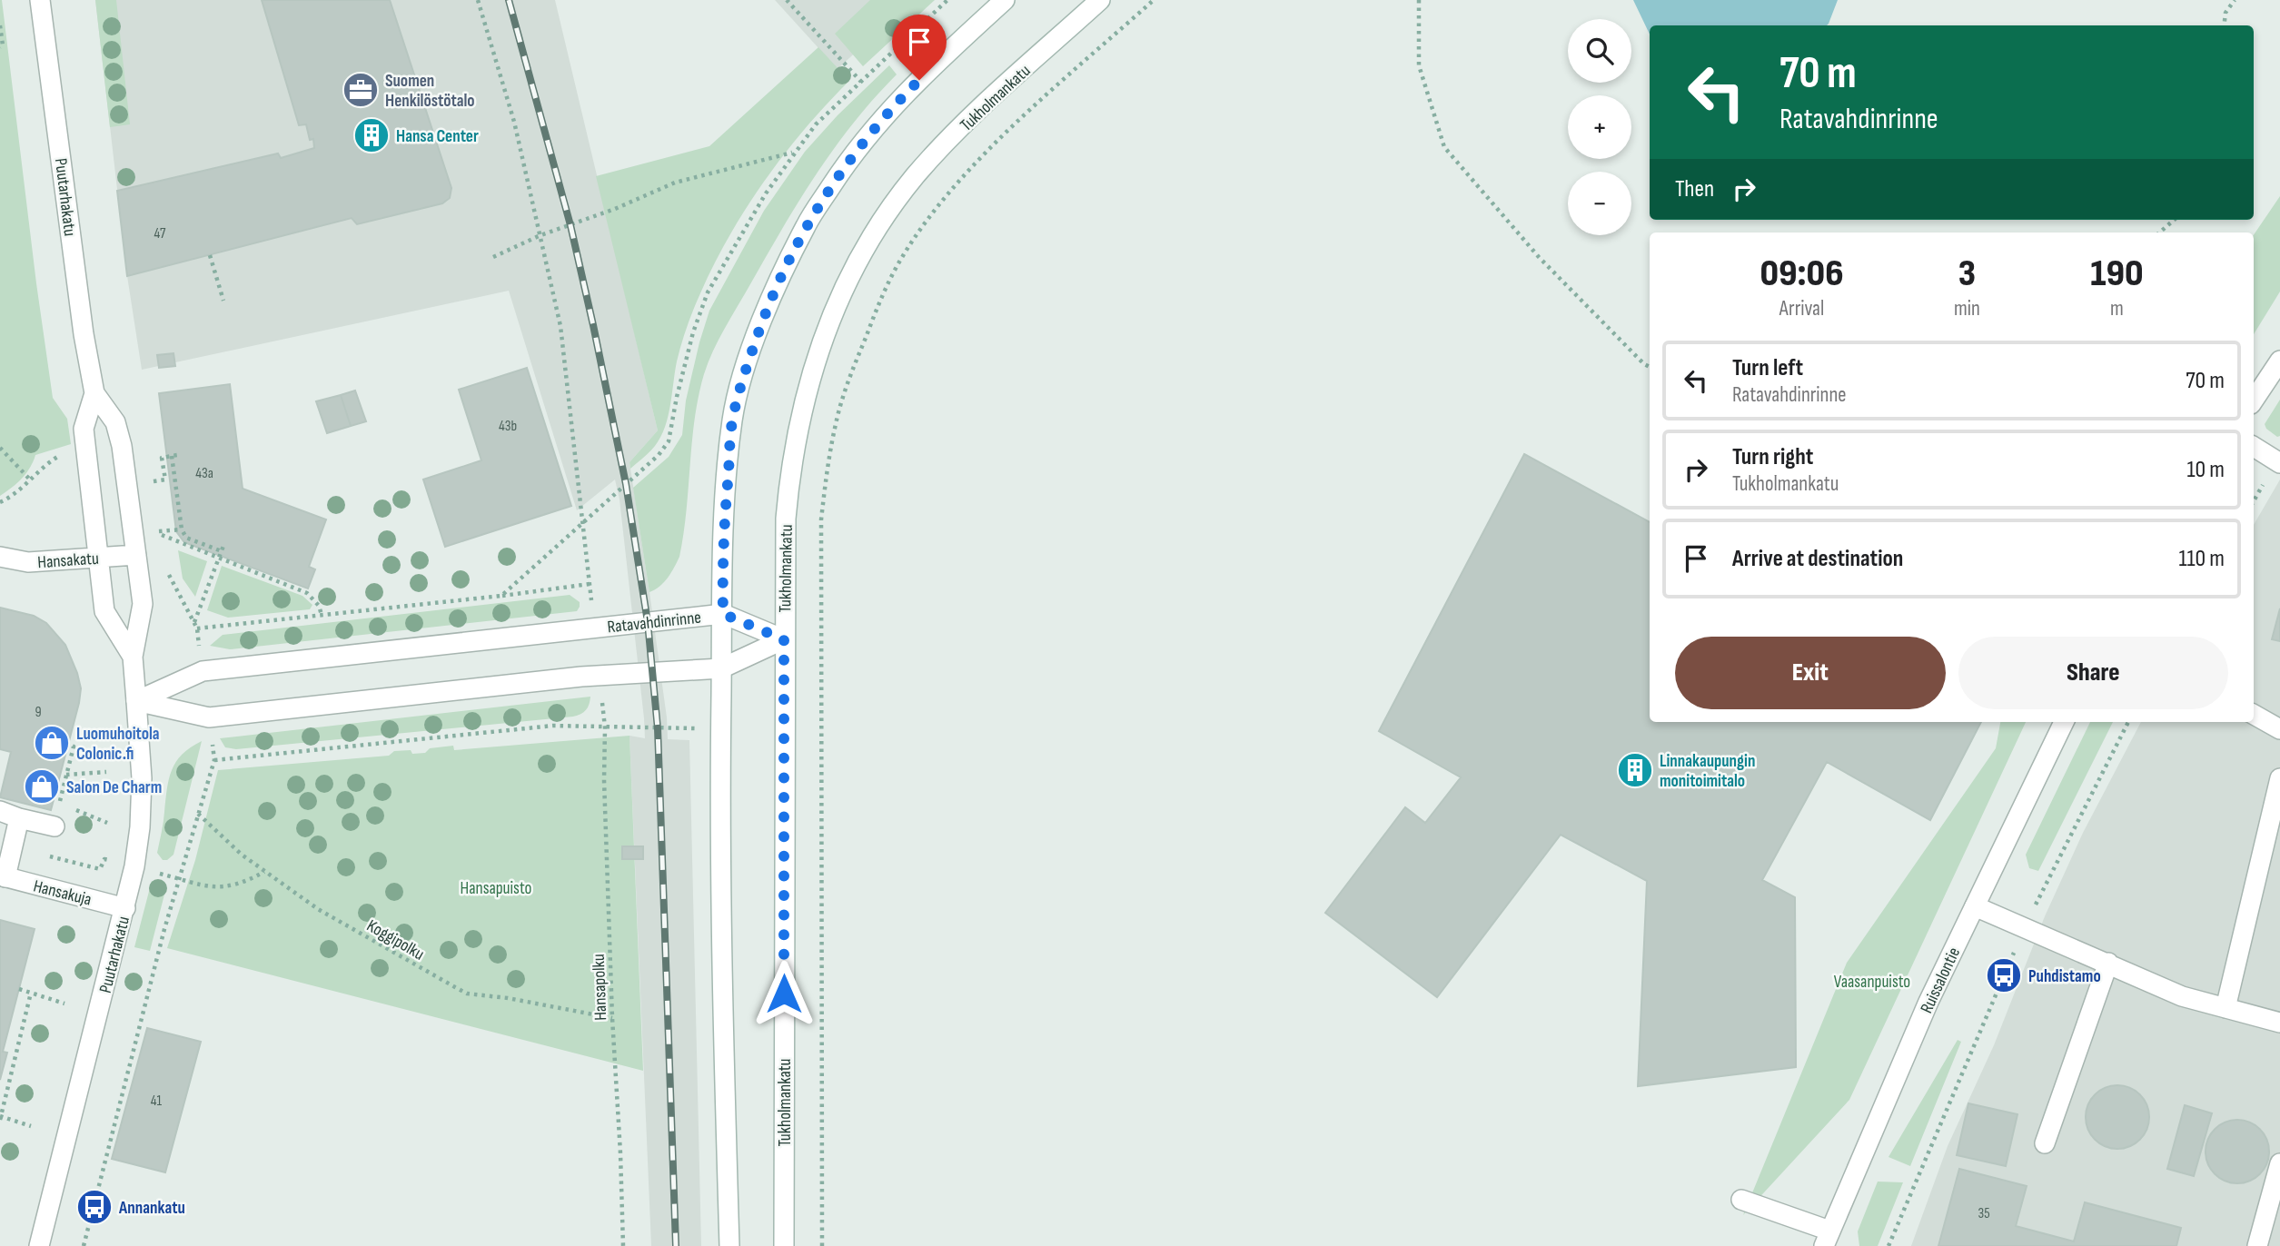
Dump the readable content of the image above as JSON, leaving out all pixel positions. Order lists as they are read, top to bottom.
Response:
{
  "streets": {
    "street": [
      "Tukholmankatu",
      "Puutarhakatu",
      "Hansakatu",
      "Ratavahdinrinne",
      "Hansakuja",
      "Ruissalontie"
    ],
    "path": ["Koggipolku", "Hansapolku"]
  },
  "crossings": [
    ["Tukholmankatu", "Ratavahdinrinne"],
    ["Puutarhakatu", "Hansakatu"],
    ["Puutarhakatu", "Ratavahdinrinne"],
    ["Puutarhakatu", "Hansakuja"],
    ["Koggipolku", "Hansapolku"]
  ],
  "parks": ["Hansapuisto", "Vaasanpuisto"],
  "places": {
    "office": ["Suomen Henkilöstötalo"],
    "building": ["Hansa Center", "Linnakaupungin monitoimitalo"],
    "shop": ["Luomuhoitola Colonic.fi", "Salon De Charm"],
    "bus stop": ["Puhdistamo", "Annankatu"]
  },
  "house_numbers": [
    "47",
    "43b",
    "43a",
    "9",
    "41",
    "35"
  ],
  "page": {
    "map_buttons": ["+", "−"],
    "turn": ["70 m", "Ratavahdinrinne"],
    "then": "Then",
    "eta": [
      "09:06",
      "Arrival",
      "3",
      "min",
      "190",
      "m"
    ],
    "list": [
      {
        "name": "Turn left",
        "note": "Ratavahdinrinne",
        "value": "70 m"
      },
      {
        "name": "Turn right",
        "note": "Tukholmankatu",
        "value": "10 m"
      },
      {
        "name": "Arrive at destination",
        "value": "110 m"
      }
    ],
    "buttons": ["Exit", "Share"]
  }
}
